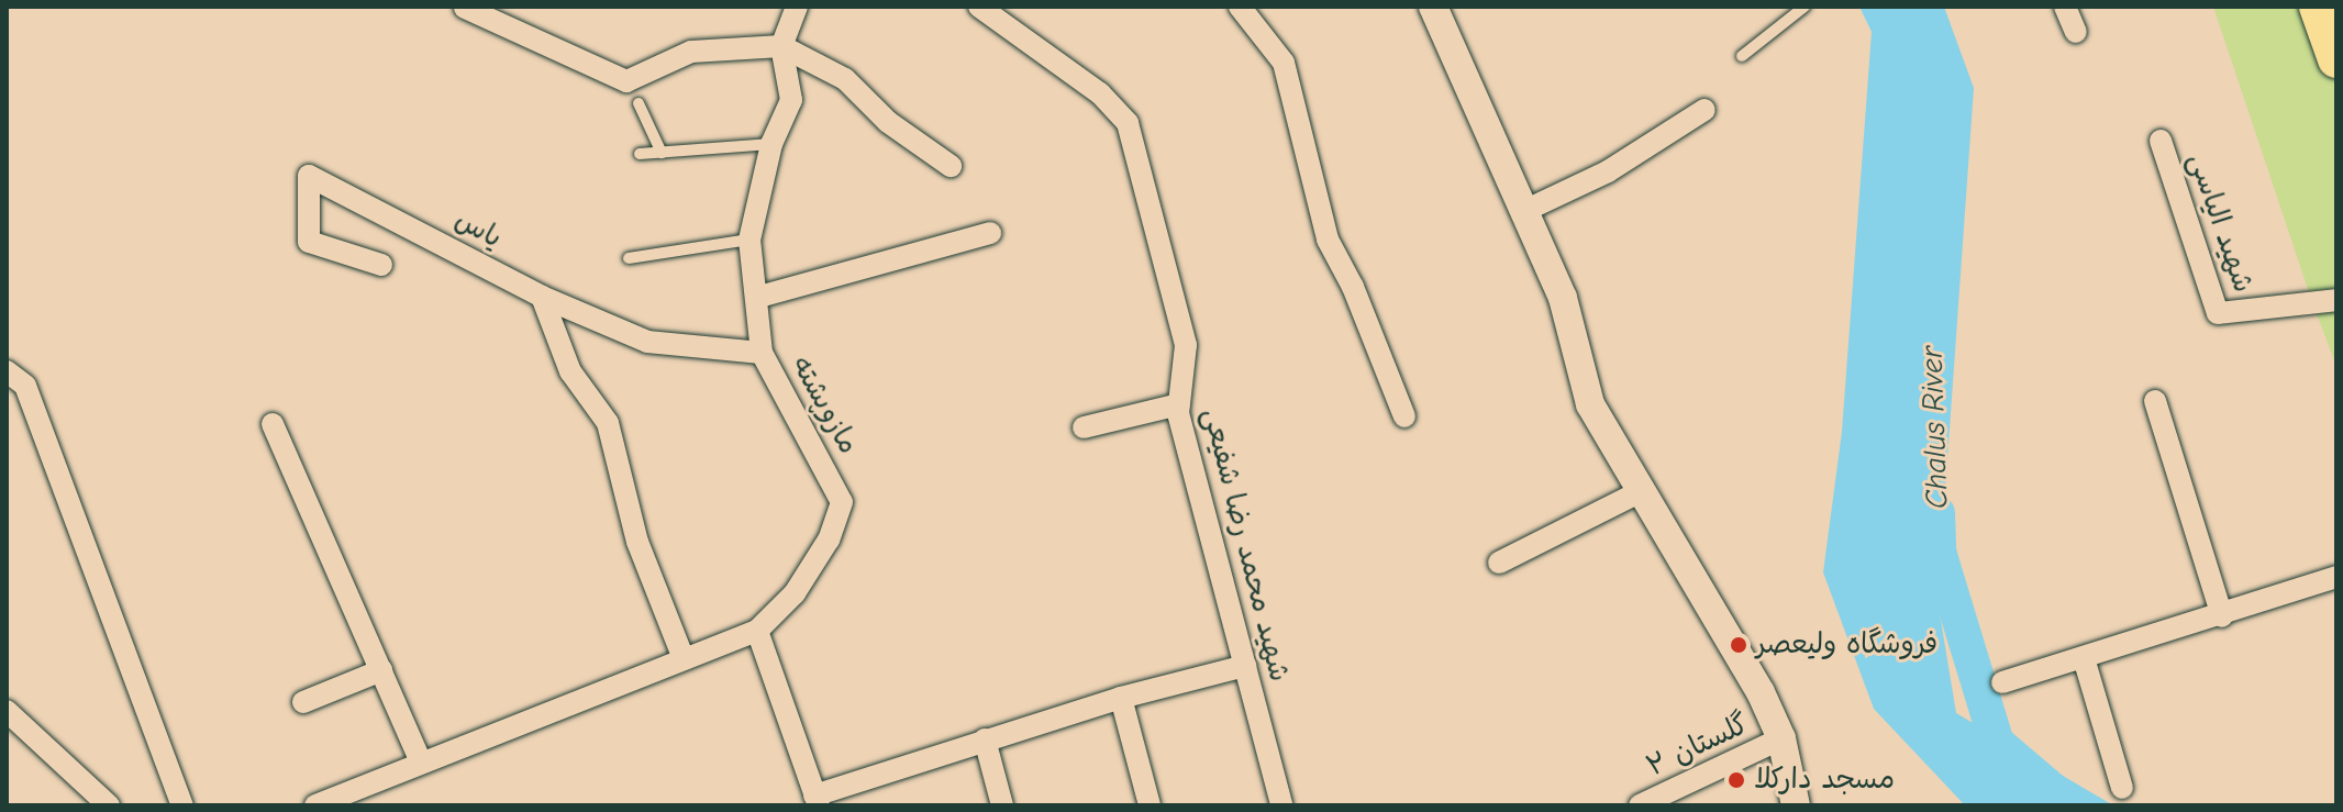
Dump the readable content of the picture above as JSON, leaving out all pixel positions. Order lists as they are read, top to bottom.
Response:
{
  "streets": {
    "street": [
      "شهید الیاسی",
      "یاس",
      "مازوپشته",
      "شهید محمد رضا شفیعی",
      "گلستان ۲"
    ]
  },
  "crossings": [
    ["یاس", "مازوپشته"]
  ],
  "water": ["Chalus River"],
  "places": ["فروشگاه ولیعصر", "مسجد دارکلا"]
}
